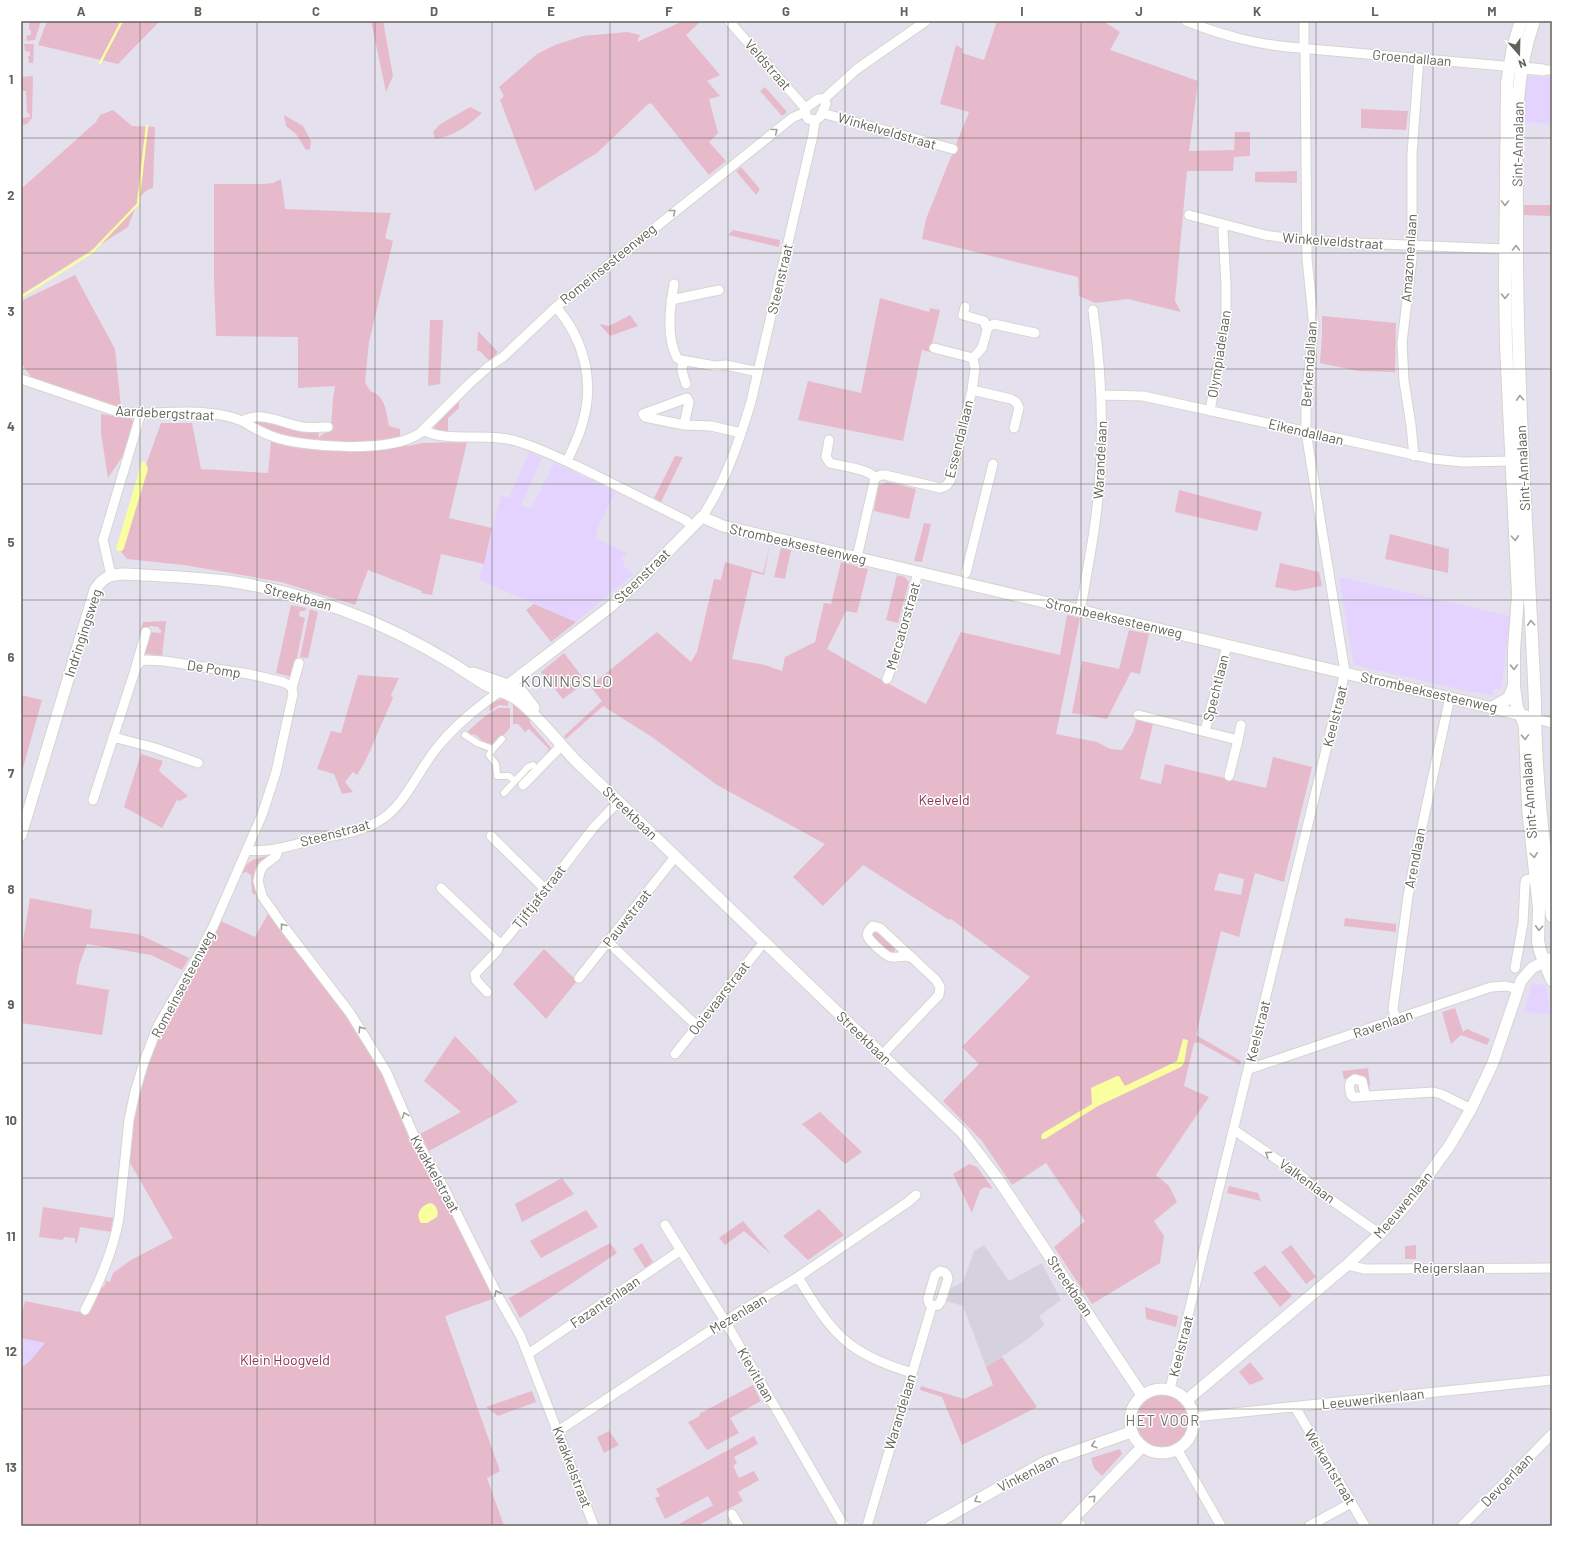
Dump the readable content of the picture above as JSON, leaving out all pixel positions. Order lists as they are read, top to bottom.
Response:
{
  "streets": {
    "main road": ["Sint-Annalaan"],
    "street": [
      "Groendallaan",
      "Veldstraat",
      "Winkelveldstraat",
      "Amazonenlaan",
      "Romeinsesteenweg",
      "Steenstraat",
      "Olympiadelaan",
      "Berkendallaan",
      "Aardebergstraat",
      "Eikendallaan",
      "Essendallaan",
      "Warandelaan",
      "Strombeeksesteenweg",
      "Streekbaan",
      "Mercatorstraat",
      "Indringingsweg",
      "De Pomp",
      "Spechtlaan",
      "Keelstraat",
      "Arendlaan",
      "Tjiftjafstraat",
      "Pauwstraat",
      "Ooievaarstraat",
      "Ravenlaan",
      "Kwakkelstraat",
      "Valkenlaan",
      "Meeuwenlaan",
      "Reigerslaan",
      "Fazantenlaan",
      "Mezenlaan",
      "Kievitlaan",
      "Leeuwerikenlaan",
      "Weikantstraat",
      "Vinkenlaan",
      "Devoerlaan"
    ]
  },
  "crossings": [
    ["Groendallaan", "Sint-Annalaan"],
    ["Groendallaan", "Amazonenlaan"],
    ["Groendallaan", "Berkendallaan"],
    ["Veldstraat", "Romeinsesteenweg"],
    ["Winkelveldstraat", "Sint-Annalaan"],
    ["Winkelveldstraat", "Amazonenlaan"],
    ["Winkelveldstraat", "Olympiadelaan"],
    ["Winkelveldstraat", "Berkendallaan"],
    ["Sint-Annalaan", "Eikendallaan"],
    ["Sint-Annalaan", "Strombeeksesteenweg"],
    ["Sint-Annalaan", "Meeuwenlaan"],
    ["Amazonenlaan", "Eikendallaan"],
    ["Romeinsesteenweg", "Steenstraat"],
    ["Romeinsesteenweg", "Aardebergstraat"],
    ["Romeinsesteenweg", "De Pomp"],
    ["Steenstraat", "Strombeeksesteenweg"],
    ["Steenstraat", "Streekbaan"],
    ["Steenstraat", "Kwakkelstraat"],
    ["Olympiadelaan", "Eikendallaan"],
    ["Berkendallaan", "Eikendallaan"],
    ["Berkendallaan", "Strombeeksesteenweg"],
    ["Berkendallaan", "Keelstraat"],
    ["Aardebergstraat", "Indringingsweg"],
    ["Eikendallaan", "Warandelaan"],
    ["Warandelaan", "Strombeeksesteenweg"],
    ["Strombeeksesteenweg", "Mercatorstraat"],
    ["Strombeeksesteenweg", "Spechtlaan"],
    ["Strombeeksesteenweg", "Keelstraat"],
    ["Strombeeksesteenweg", "Arendlaan"],
    ["Streekbaan", "Indringingsweg"],
    ["Streekbaan", "Keelstraat"],
    ["Streekbaan", "Tjiftjafstraat"],
    ["Streekbaan", "Pauwstraat"],
    ["Streekbaan", "Ooievaarstraat"],
    ["Streekbaan", "Meeuwenlaan"],
    ["Streekbaan", "Leeuwerikenlaan"],
    ["Streekbaan", "Vinkenlaan"],
    ["Keelstraat", "Ravenlaan"],
    ["Keelstraat", "Valkenlaan"],
    ["Keelstraat", "Meeuwenlaan"],
    ["Keelstraat", "Leeuwerikenlaan"],
    ["Keelstraat", "Vinkenlaan"],
    ["Arendlaan", "Ravenlaan"],
    ["Ravenlaan", "Meeuwenlaan"],
    ["Kwakkelstraat", "Fazantenlaan"],
    ["Kwakkelstraat", "Mezenlaan"],
    ["Valkenlaan", "Meeuwenlaan"],
    ["Meeuwenlaan", "Reigerslaan"],
    ["Meeuwenlaan", "Leeuwerikenlaan"],
    ["Meeuwenlaan", "Vinkenlaan"],
    ["Fazantenlaan", "Kievitlaan"],
    ["Mezenlaan", "Kievitlaan"],
    ["Leeuwerikenlaan", "Weikantstraat"],
    ["Leeuwerikenlaan", "Vinkenlaan"]
  ],
  "one_way": ["Kwakkelstraat", "Valkenlaan"],
  "districts": ["KONINGSLO", "HET VOOR"],
  "parks": ["Keelveld", "Klein Hoogveld"],
  "north": "bottom",
  "grid": {
    "columns": [
      "A",
      "B",
      "C",
      "D",
      "E",
      "F",
      "G",
      "H",
      "I",
      "J",
      "K",
      "L",
      "M"
    ],
    "rows": [
      "1",
      "2",
      "3",
      "4",
      "5",
      "6",
      "7",
      "8",
      "9",
      "10",
      "11",
      "12",
      "13"
    ]
  }
}
